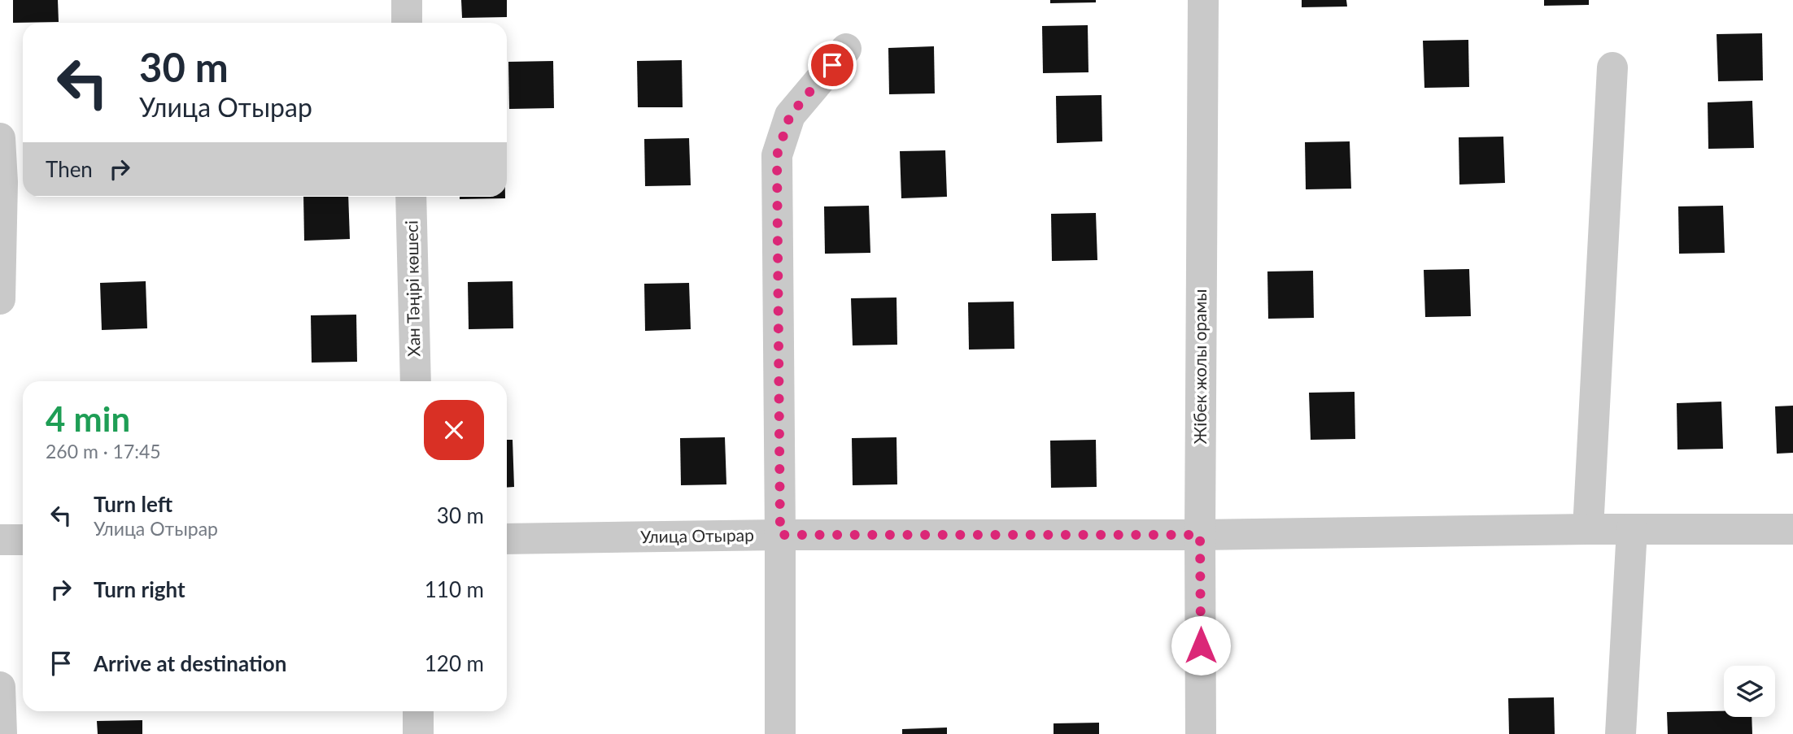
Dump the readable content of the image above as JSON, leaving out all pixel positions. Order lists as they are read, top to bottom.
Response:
{
  "streets": {
    "street": ["Хан Тәңірі көшесі", "Жібек жолы орамы", "Улица Отырар"]
  },
  "crossings": [
    ["Жібек жолы орамы", "Улица Отырар"]
  ],
  "page": {
    "turn": ["30 m", "Улица Отырар"],
    "then": "Then",
    "heading": ["4 min", "260 m · 17:45"],
    "list": [
      {
        "name": "Turn left",
        "note": "Улица Отырар",
        "value": "30 m"
      },
      {
        "name": "Turn right",
        "value": "110 m"
      },
      {
        "name": "Arrive at destination",
        "value": "120 m"
      }
    ]
  }
}
